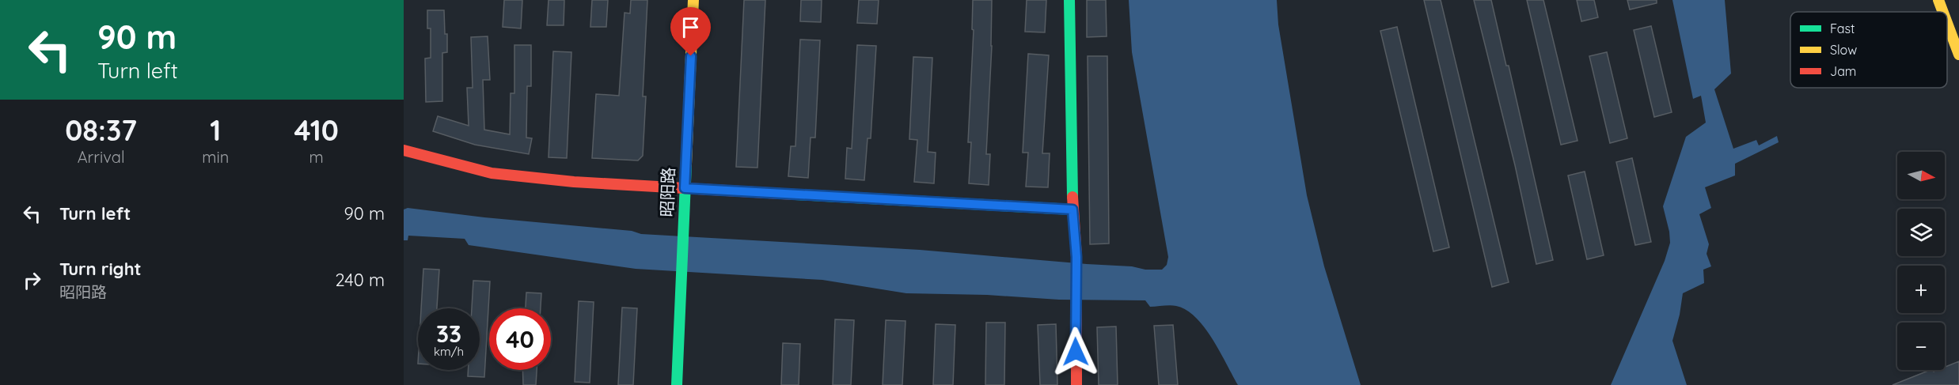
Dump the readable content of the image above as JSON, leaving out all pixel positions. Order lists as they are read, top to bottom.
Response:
{
  "streets": {
    "street": ["昭阳路"]
  },
  "legend": ["Fast", "Slow", "Jam"],
  "north": "right",
  "page": {
    "turn": ["90 m", "Turn left"],
    "eta": [
      "08:37",
      "Arrival",
      "1",
      "min",
      "410",
      "m"
    ],
    "map_buttons": ["+", "−"],
    "list": [
      {
        "name": "Turn left",
        "value": "90 m"
      },
      {
        "name": "Turn right",
        "note": "昭阳路",
        "value": "240 m"
      }
    ],
    "speed": "33 km/h",
    "limit": "40"
  }
}
